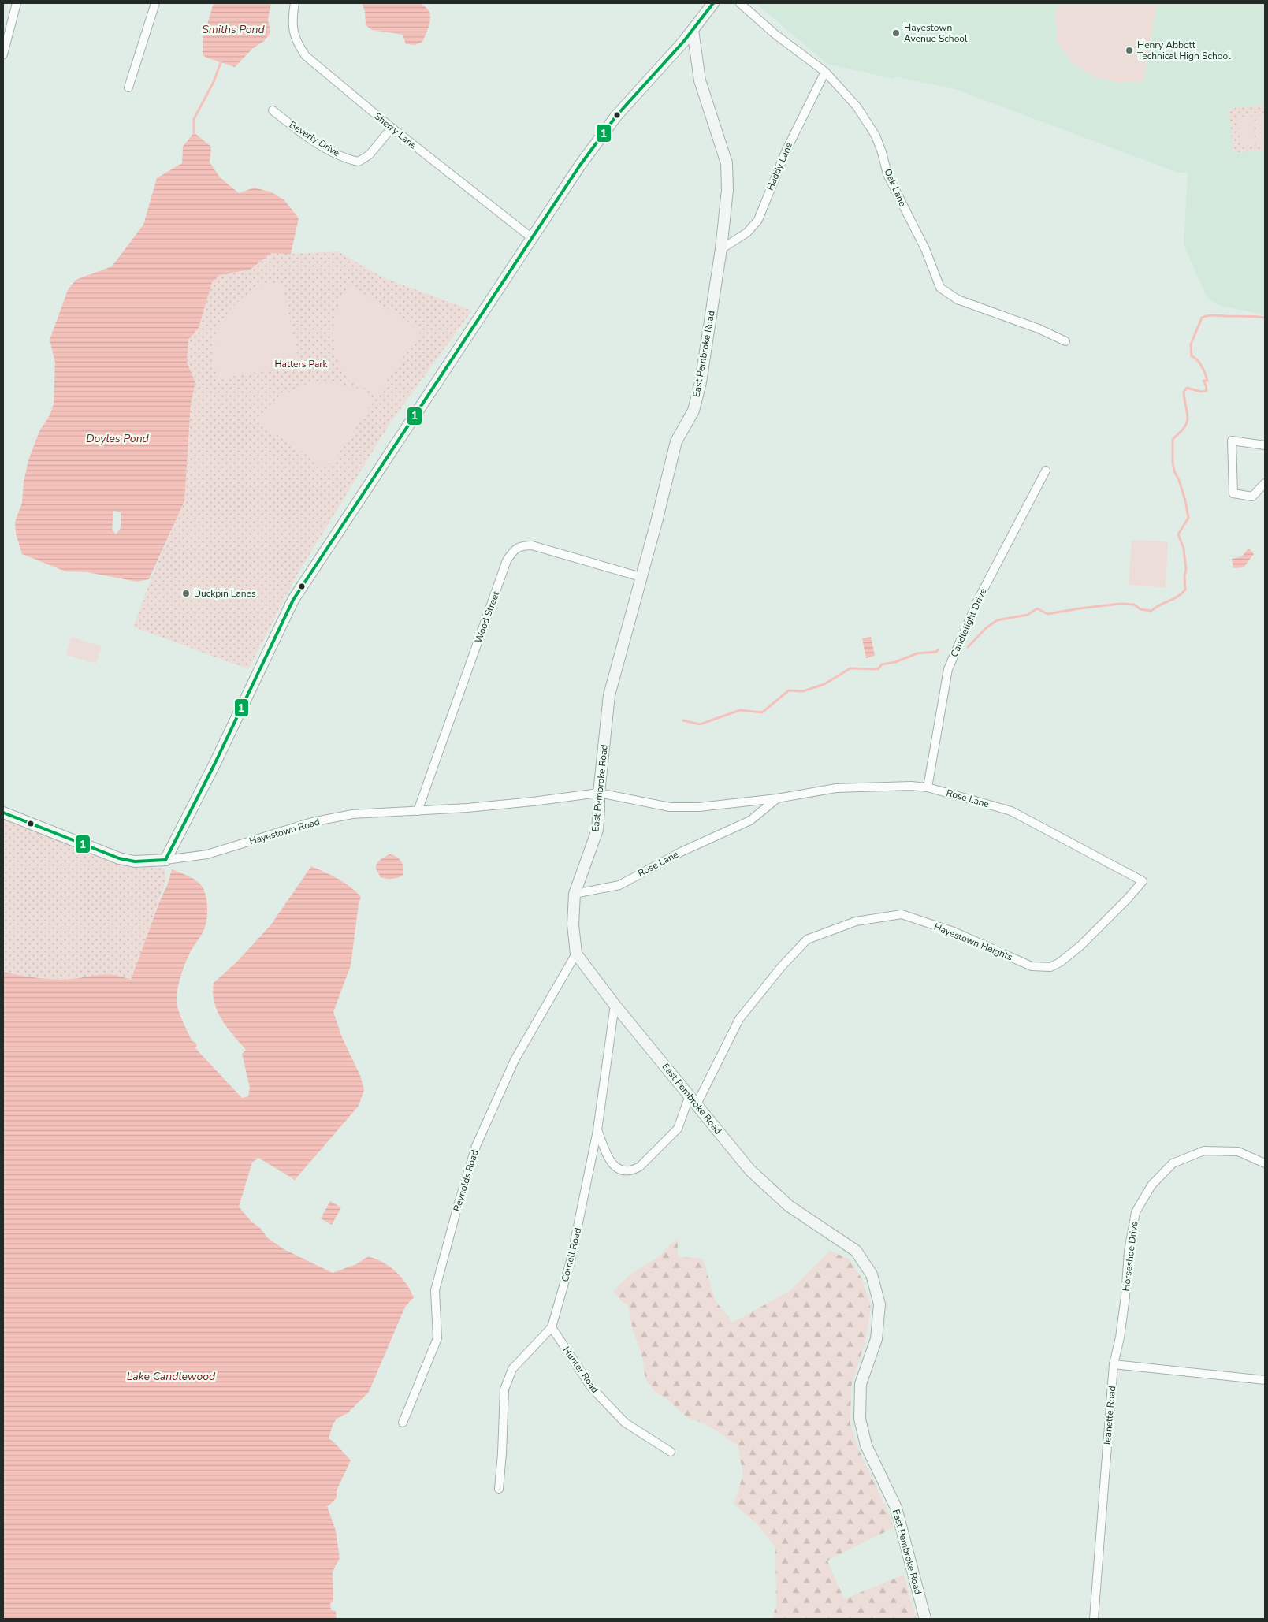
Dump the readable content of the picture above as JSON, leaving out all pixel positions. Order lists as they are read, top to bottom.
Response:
{
  "streets": {
    "street": [
      "Sherry Lane",
      "Beverly Drive",
      "Haddy Lane",
      "Oak Lane",
      "East Pembroke Road",
      "Wood Street",
      "Candlelight Drive",
      "Rose Lane",
      "Hayestown Road",
      "Hayestown Heights",
      "Reynolds Road",
      "Cornell Road",
      "Horseshoe Drive",
      "Hunter Road",
      "Jeanette Road"
    ]
  },
  "crossings": [
    ["Sherry Lane", "Beverly Drive"],
    ["Haddy Lane", "Oak Lane"],
    ["Haddy Lane", "East Pembroke Road"],
    ["East Pembroke Road", "Wood Street"],
    ["East Pembroke Road", "Rose Lane"],
    ["East Pembroke Road", "Hayestown Road"],
    ["East Pembroke Road", "Hayestown Heights"],
    ["East Pembroke Road", "Reynolds Road"],
    ["East Pembroke Road", "Cornell Road"],
    ["Wood Street", "Hayestown Road"],
    ["Candlelight Drive", "Rose Lane"],
    ["Rose Lane", "Hayestown Road"],
    ["Rose Lane", "Hayestown Heights"],
    ["Hayestown Heights", "Cornell Road"],
    ["Cornell Road", "Hunter Road"],
    ["Horseshoe Drive", "Jeanette Road"]
  ],
  "water": ["Smiths Pond", "Doyles Pond", "Lake Candlewood"],
  "parks": ["Hatters Park"],
  "places": ["Hayestown Avenue School", "Henry Abbott Technical High School", "Duckpin Lanes"],
  "lines": ["transit line 1"]
}
